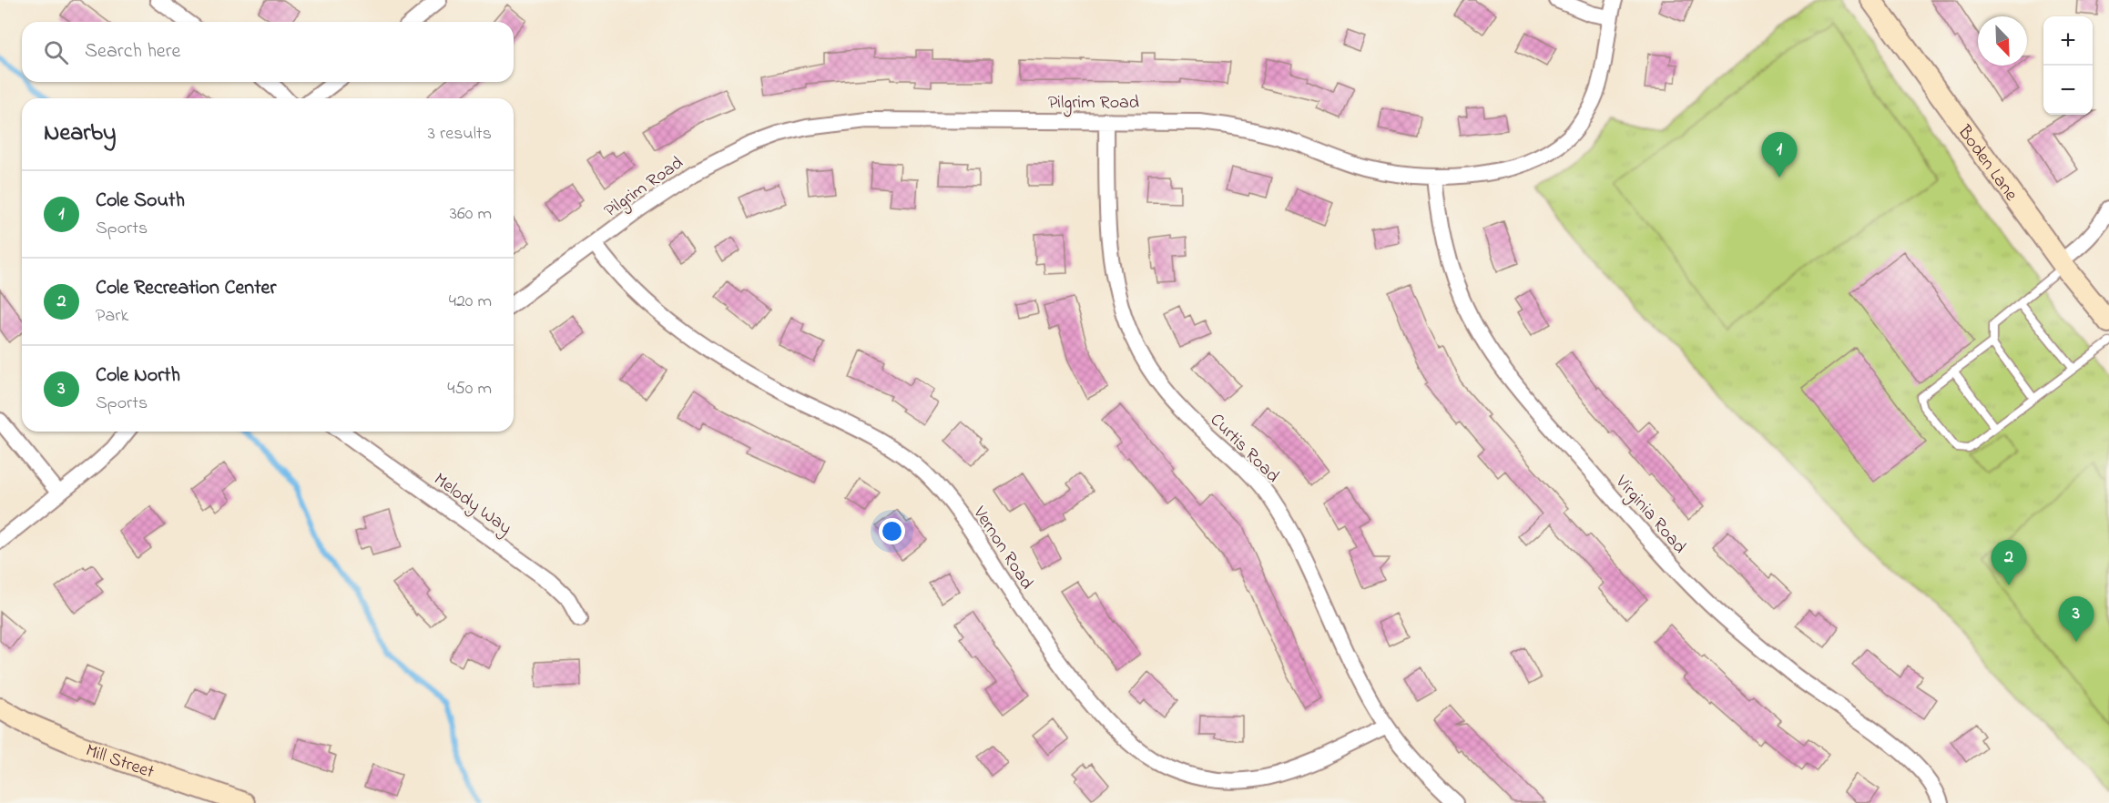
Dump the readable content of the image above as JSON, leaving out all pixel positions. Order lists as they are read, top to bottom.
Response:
{
  "streets": {
    "street": [
      "Pilgrim Road",
      "Boden Lane",
      "Curtis Road",
      "Melody Way",
      "Virginia Road",
      "Vernon Road",
      "Mill Street"
    ]
  },
  "crossings": [
    ["Pilgrim Road", "Curtis Road"],
    ["Pilgrim Road", "Virginia Road"],
    ["Pilgrim Road", "Vernon Road"],
    ["Curtis Road", "Vernon Road"]
  ],
  "north": "bottom right",
  "page": {
    "map_buttons": ["+", "−"],
    "search": "Search here",
    "heading": ["Nearby", "3 results"],
    "pins": ["1", "2", "3"],
    "list": [
      {
        "mark": "1",
        "name": "Cole South",
        "note": "Sports",
        "value": "360 m"
      },
      {
        "mark": "2",
        "name": "Cole Recreation Center",
        "note": "Park",
        "value": "420 m"
      },
      {
        "mark": "3",
        "name": "Cole North",
        "note": "Sports",
        "value": "450 m"
      }
    ]
  }
}
